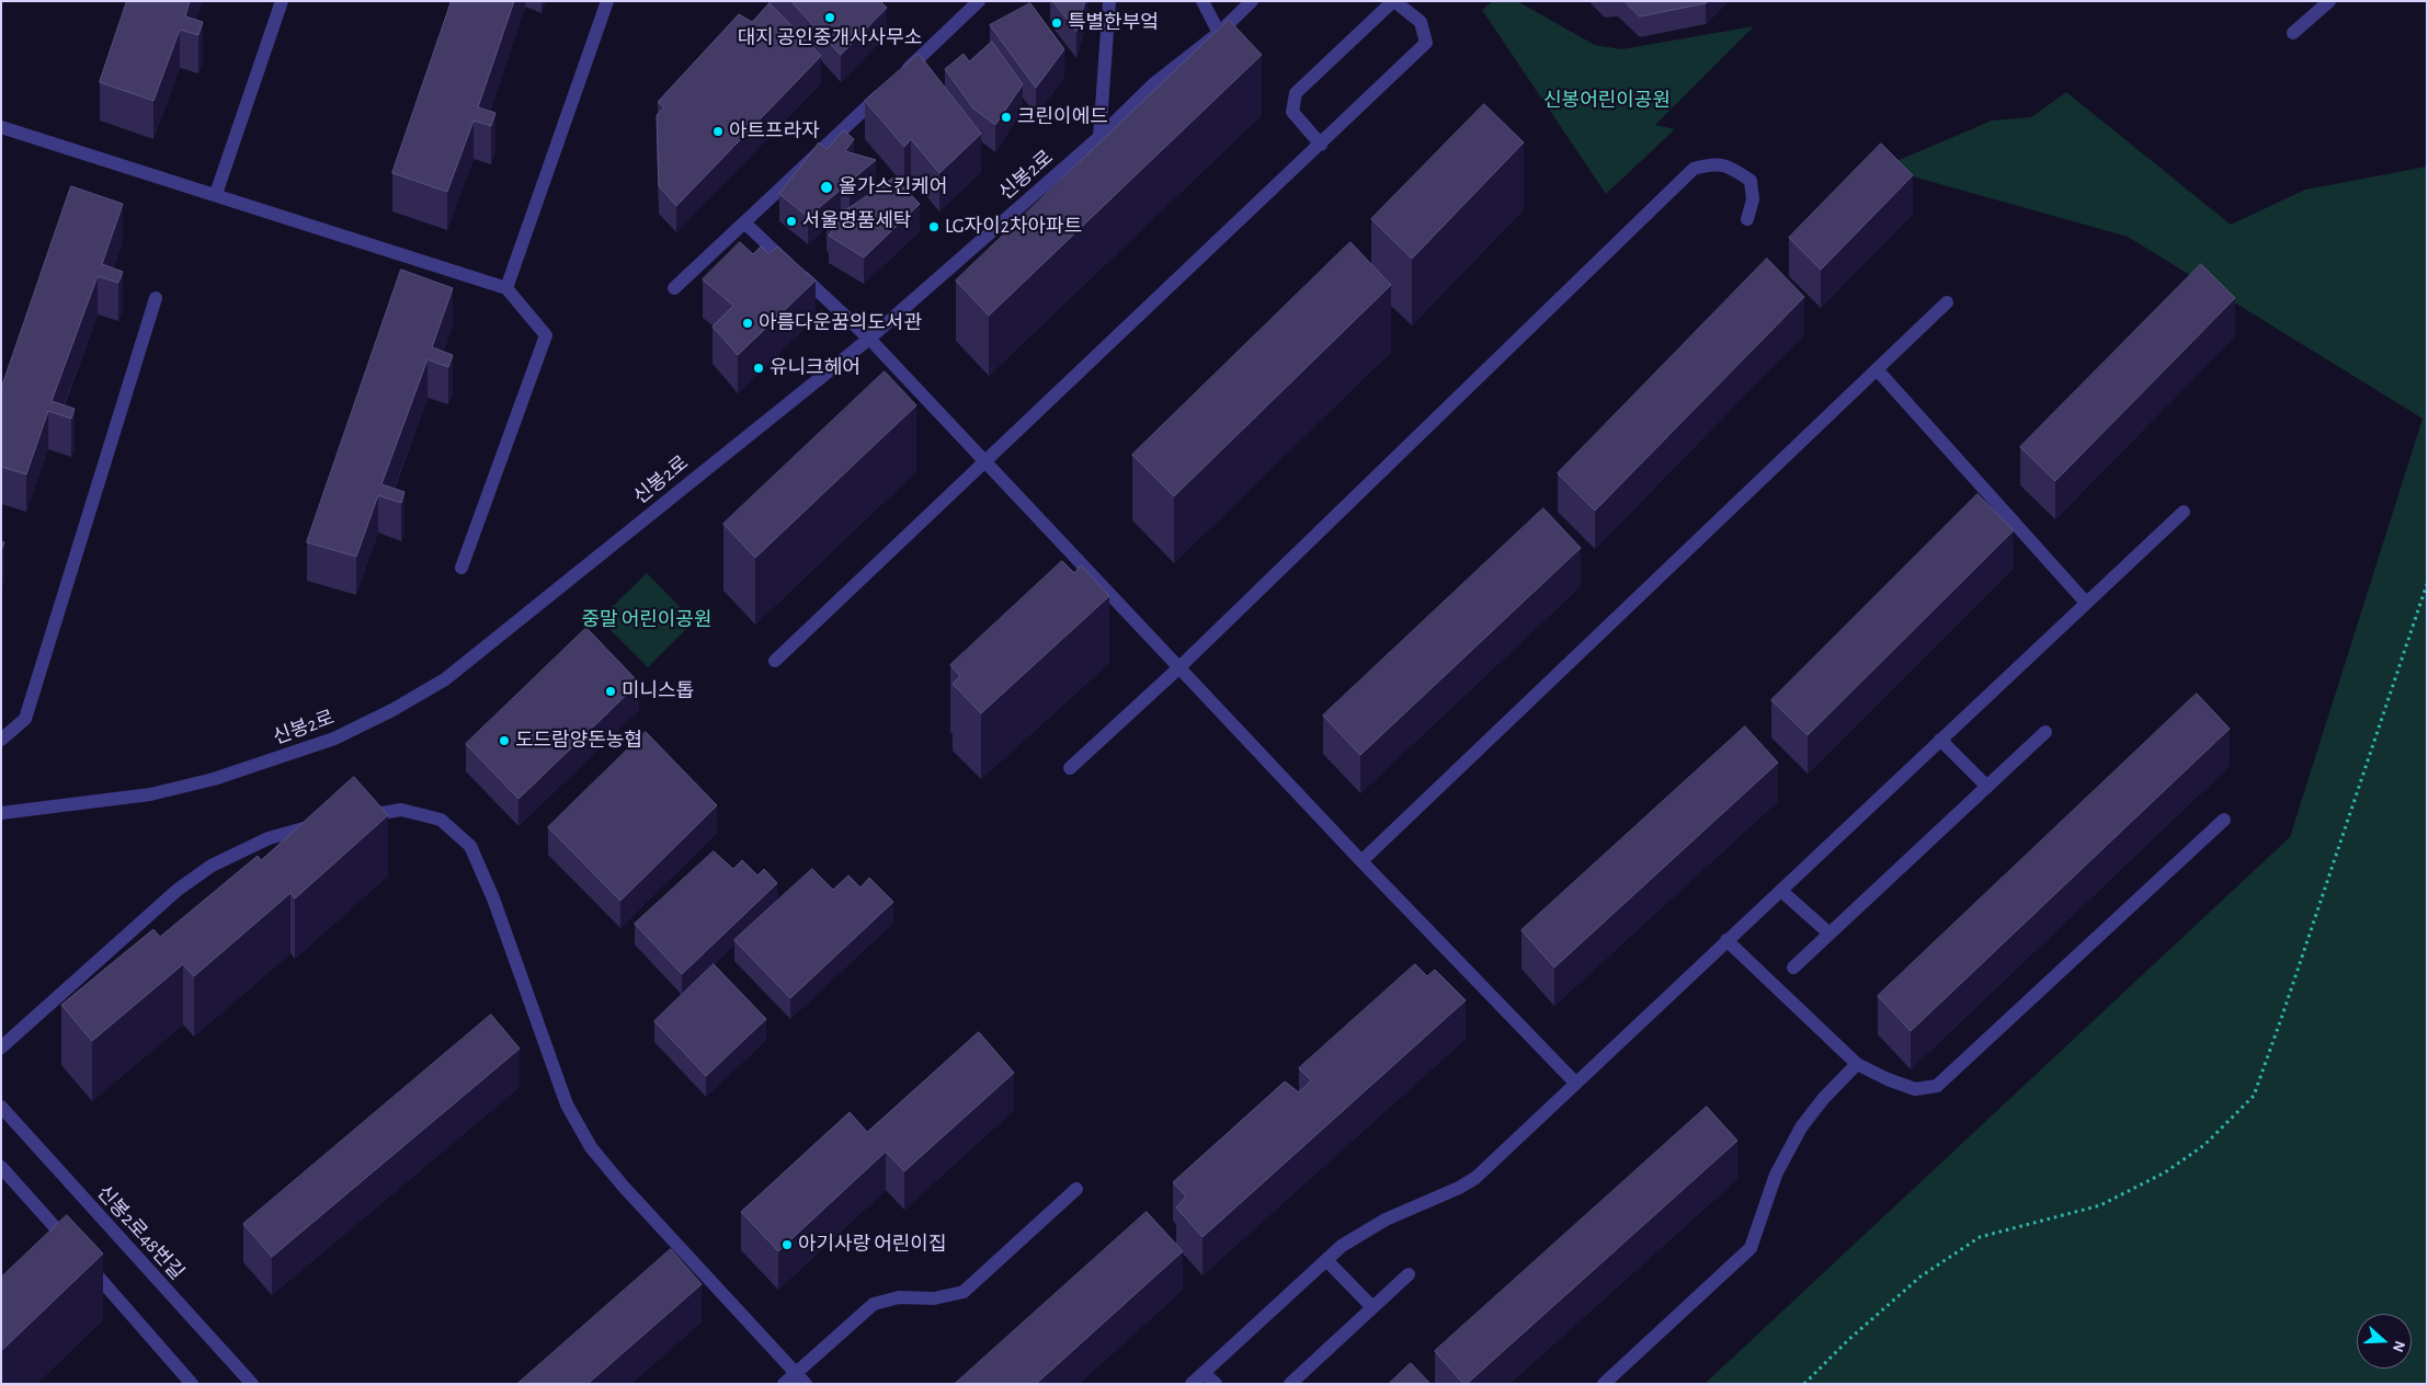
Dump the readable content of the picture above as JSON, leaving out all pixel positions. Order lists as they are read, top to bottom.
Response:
{
  "streets": {
    "street": ["신봉2로", "신봉2로48번길"]
  },
  "parks": ["신봉어린이공원", "중말 어린이공원"],
  "places": [
    "대지 공인중개사사무소",
    "특별한부엌",
    "크린이에드",
    "아트프라자",
    "올가스킨케어",
    "서울명품세탁",
    "LG자이2차아파트",
    "아름다운꿈의도서관",
    "유니크헤어",
    "미니스톱",
    "도드람양돈농협",
    "아기사랑 어린이집"
  ],
  "north": "right"
}
